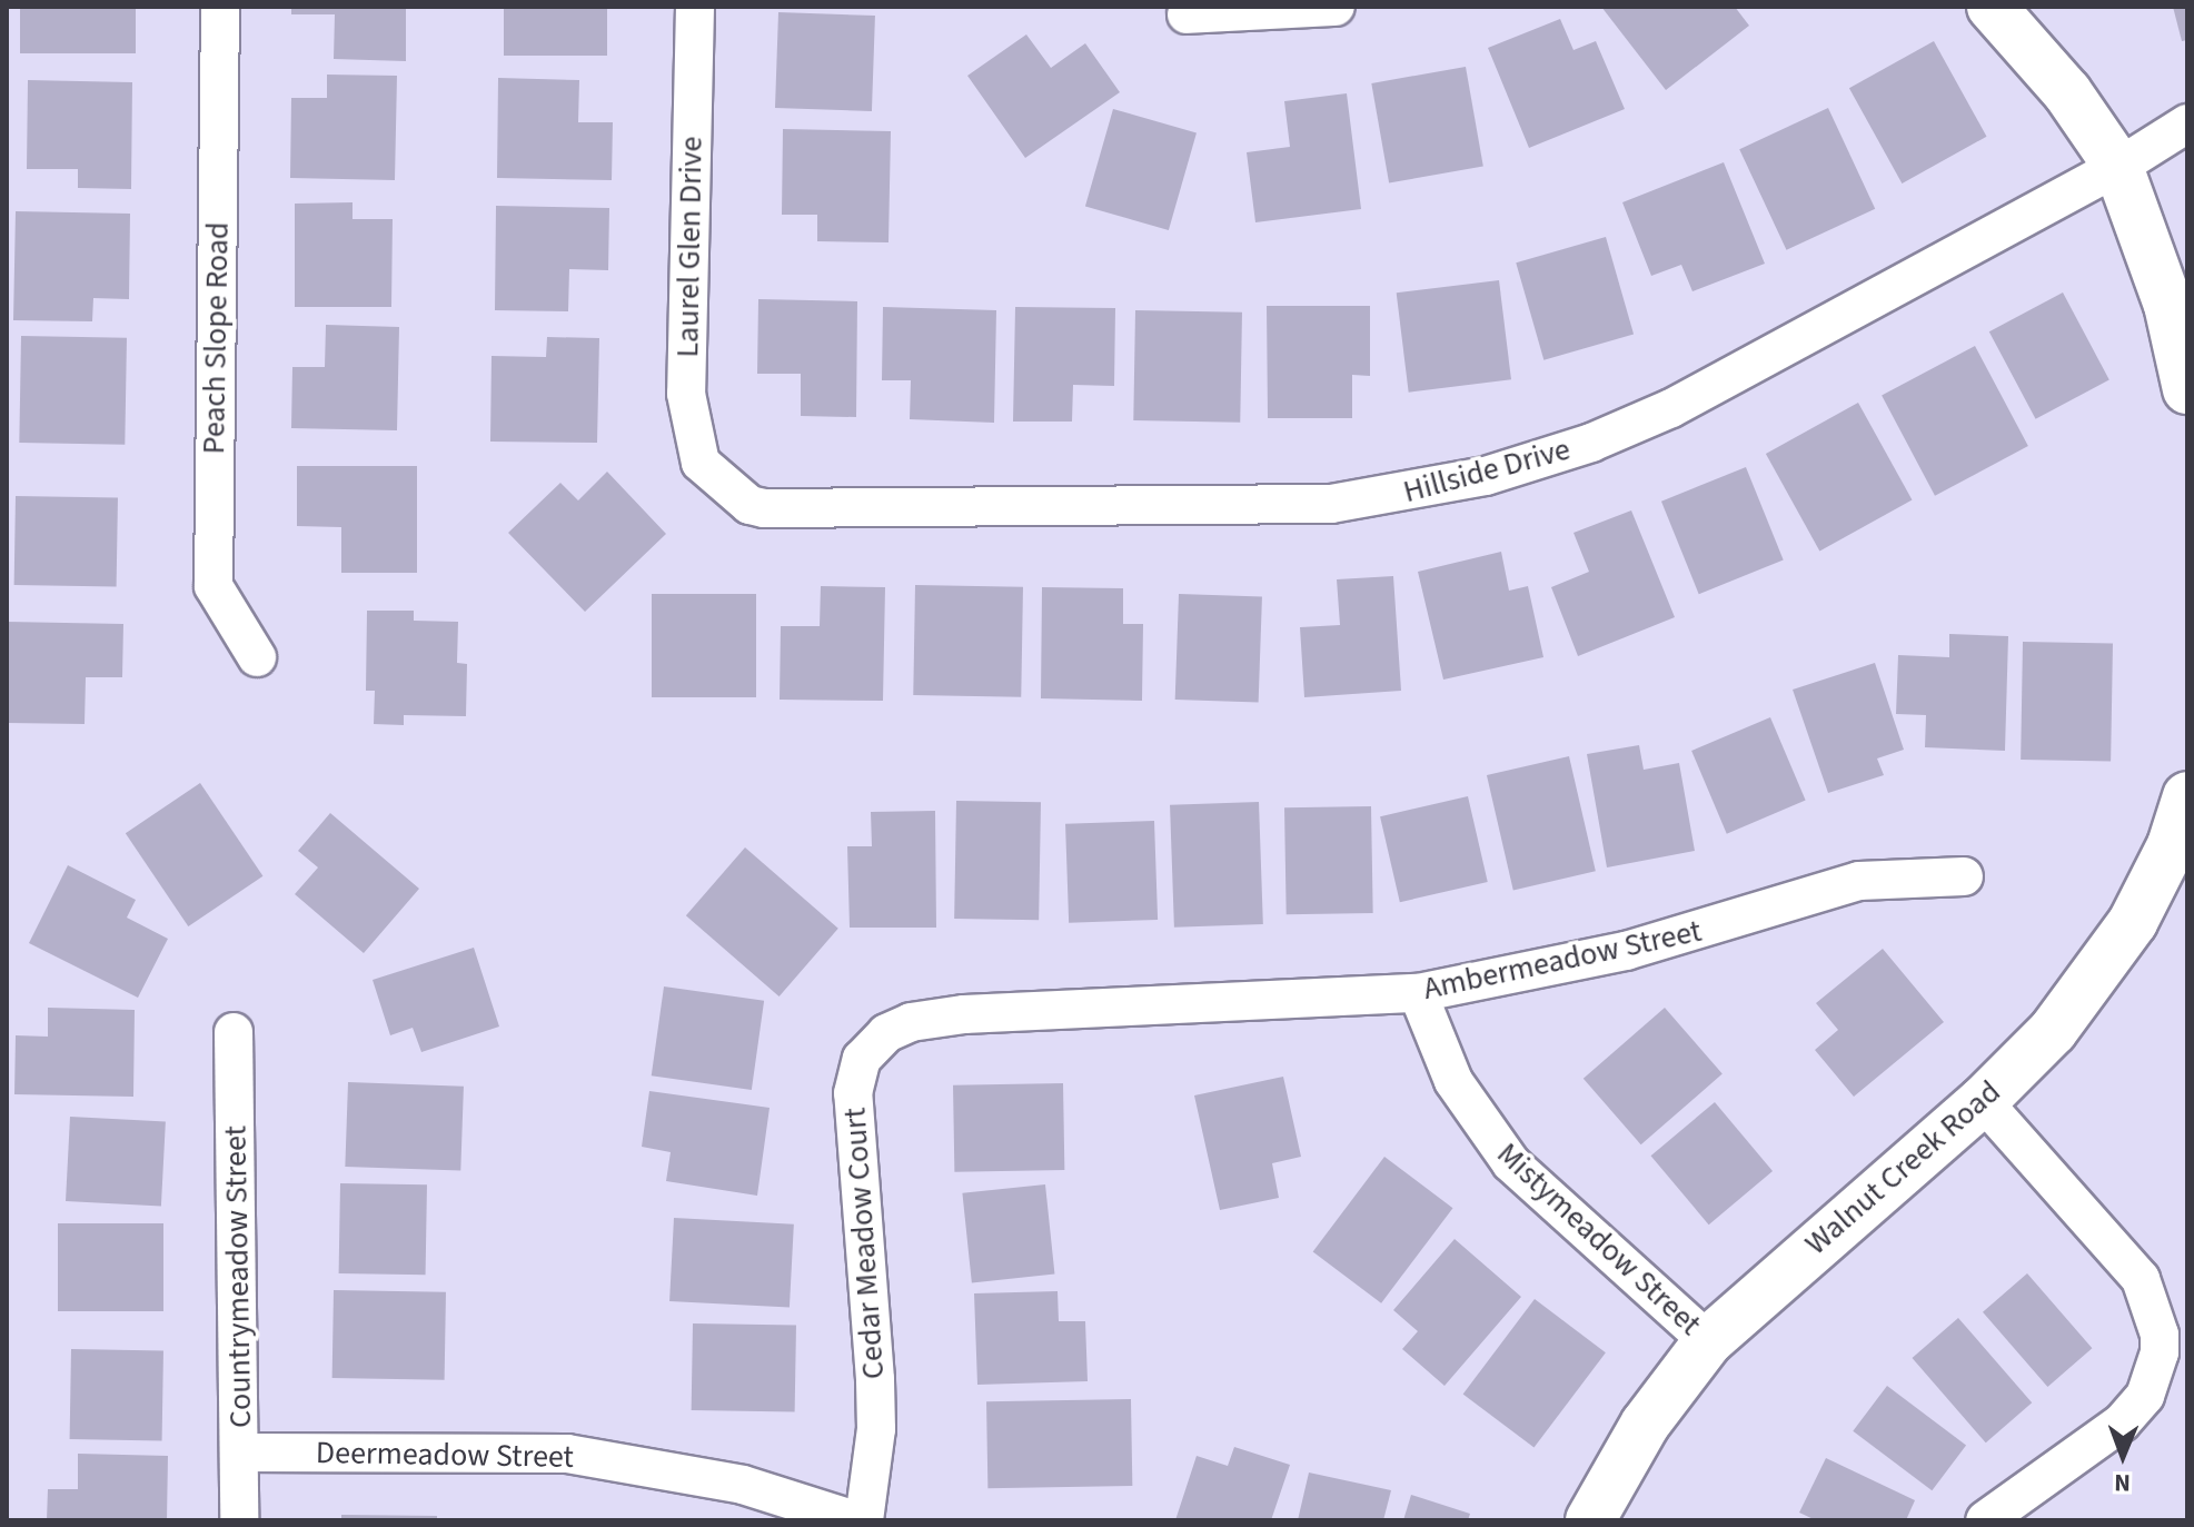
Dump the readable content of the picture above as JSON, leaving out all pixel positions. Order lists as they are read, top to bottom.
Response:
{
  "streets": {
    "street": [
      "Laurel Glen Drive",
      "Peach Slope Road",
      "Hillside Drive",
      "Ambermeadow Street",
      "Walnut Creek Road",
      "Mistymeadow Street",
      "Cedar Meadow Court",
      "Countrymeadow Street",
      "Deermeadow Street"
    ]
  },
  "crossings": [
    ["Laurel Glen Drive", "Hillside Drive"],
    ["Ambermeadow Street", "Mistymeadow Street"],
    ["Ambermeadow Street", "Cedar Meadow Court"],
    ["Walnut Creek Road", "Mistymeadow Street"],
    ["Countrymeadow Street", "Deermeadow Street"]
  ],
  "north": "bottom"
}
